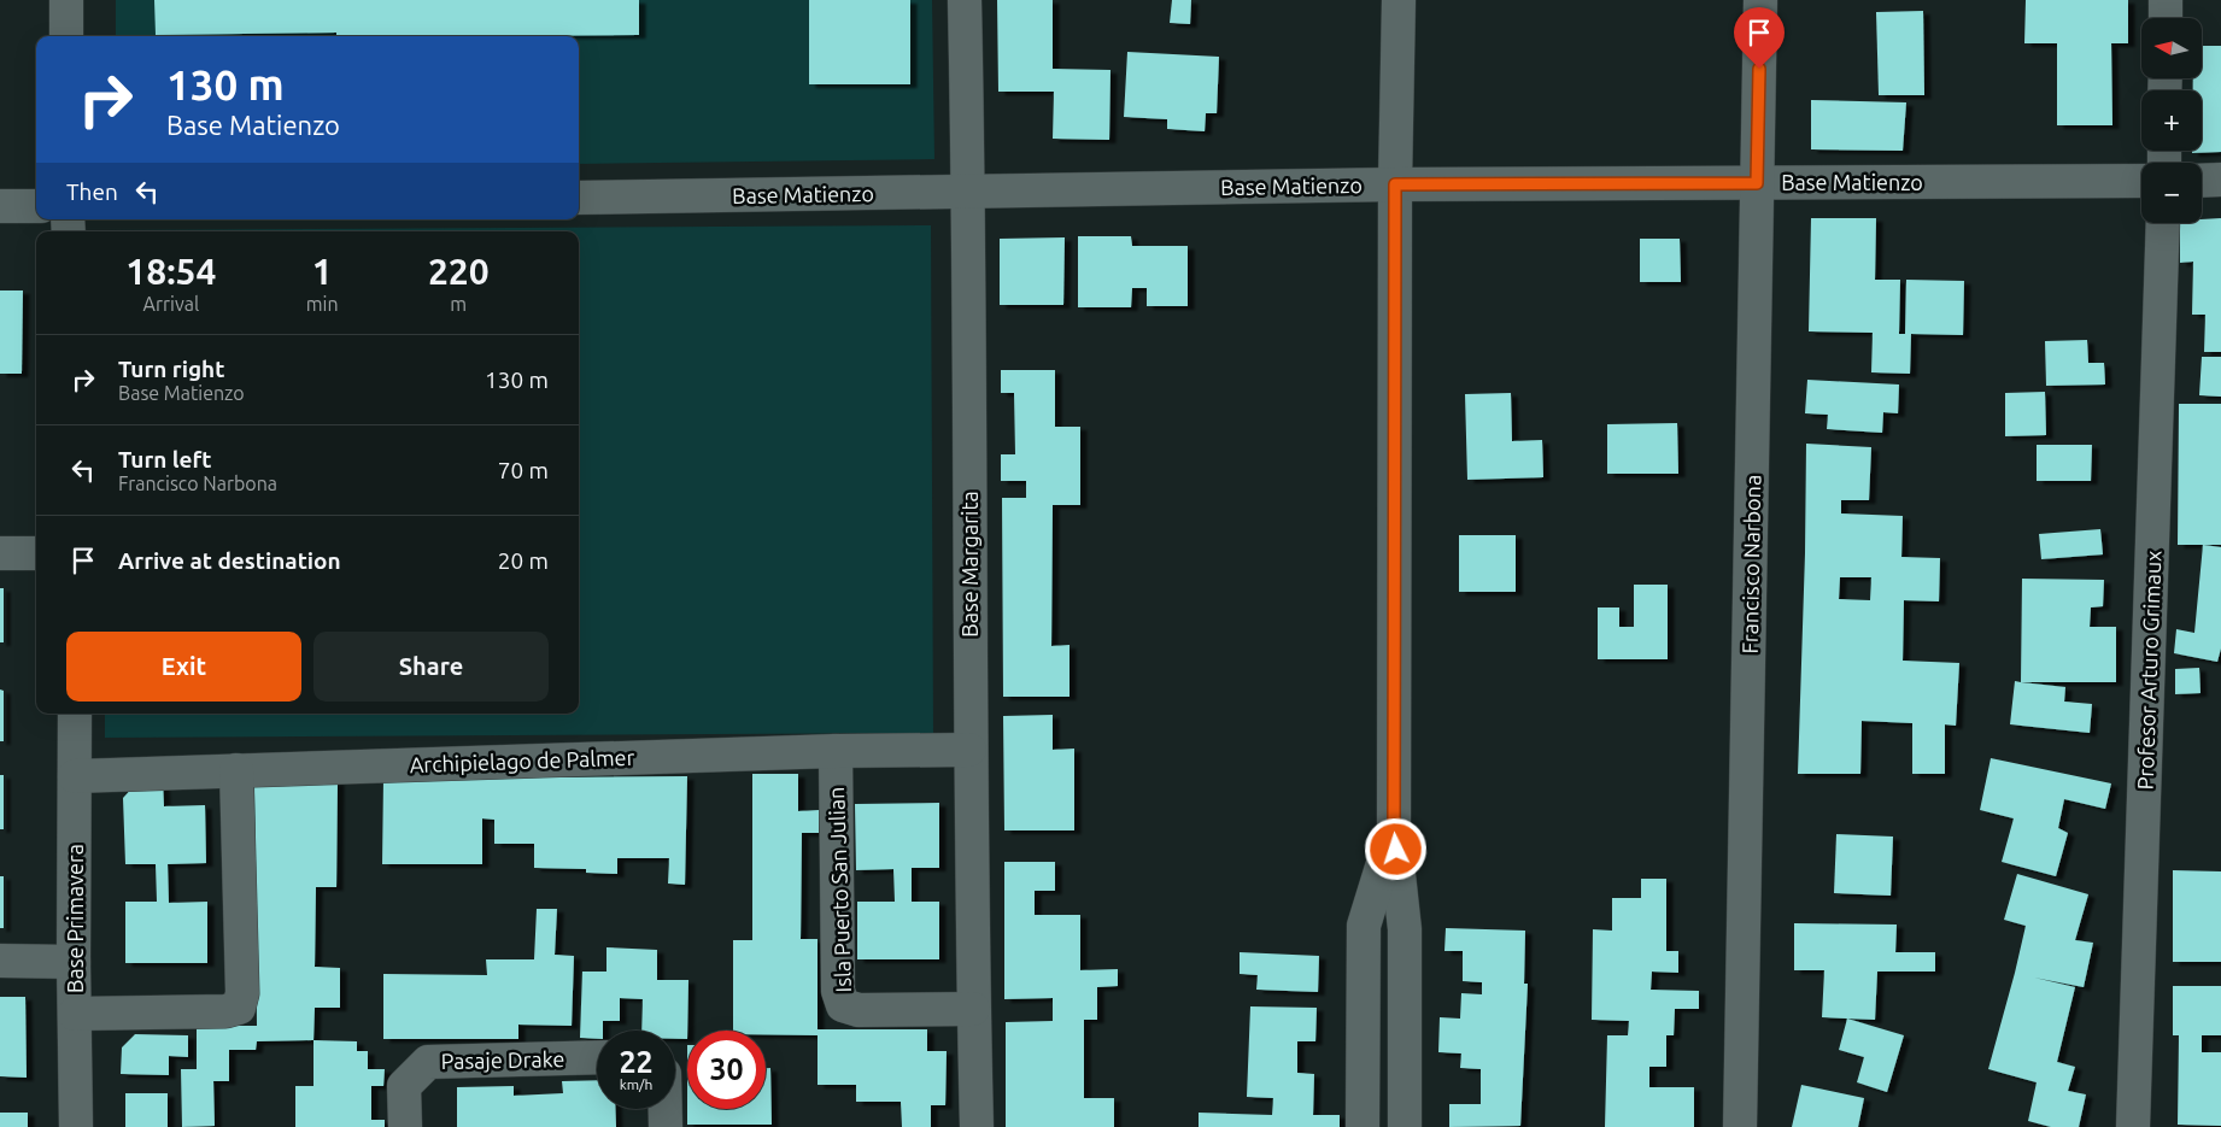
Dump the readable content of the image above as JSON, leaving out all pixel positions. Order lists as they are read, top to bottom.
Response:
{
  "streets": {
    "street": [
      "Base Matienzo",
      "Base Margarita",
      "Francisco Narbona",
      "Profesor Arturo Grimaux",
      "Archipielago de Palmer",
      "Isla Puerto San Julian",
      "Base Primavera",
      "Pasaje Drake"
    ]
  },
  "crossings": [
    ["Base Matienzo", "Base Margarita"],
    ["Base Matienzo", "Francisco Narbona"],
    ["Base Margarita", "Archipielago de Palmer"],
    ["Base Margarita", "Isla Puerto San Julian"],
    ["Archipielago de Palmer", "Isla Puerto San Julian"],
    ["Archipielago de Palmer", "Base Primavera"]
  ],
  "north": "left",
  "page": {
    "map_buttons": ["+", "−"],
    "turn": ["130 m", "Base Matienzo"],
    "then": "Then",
    "eta": [
      "18:54",
      "Arrival",
      "1",
      "min",
      "220",
      "m"
    ],
    "list": [
      {
        "name": "Turn right",
        "note": "Base Matienzo",
        "value": "130 m"
      },
      {
        "name": "Turn left",
        "note": "Francisco Narbona",
        "value": "70 m"
      },
      {
        "name": "Arrive at destination",
        "value": "20 m"
      }
    ],
    "buttons": ["Exit", "Share"],
    "speed": "22 km/h",
    "limit": "30"
  }
}
